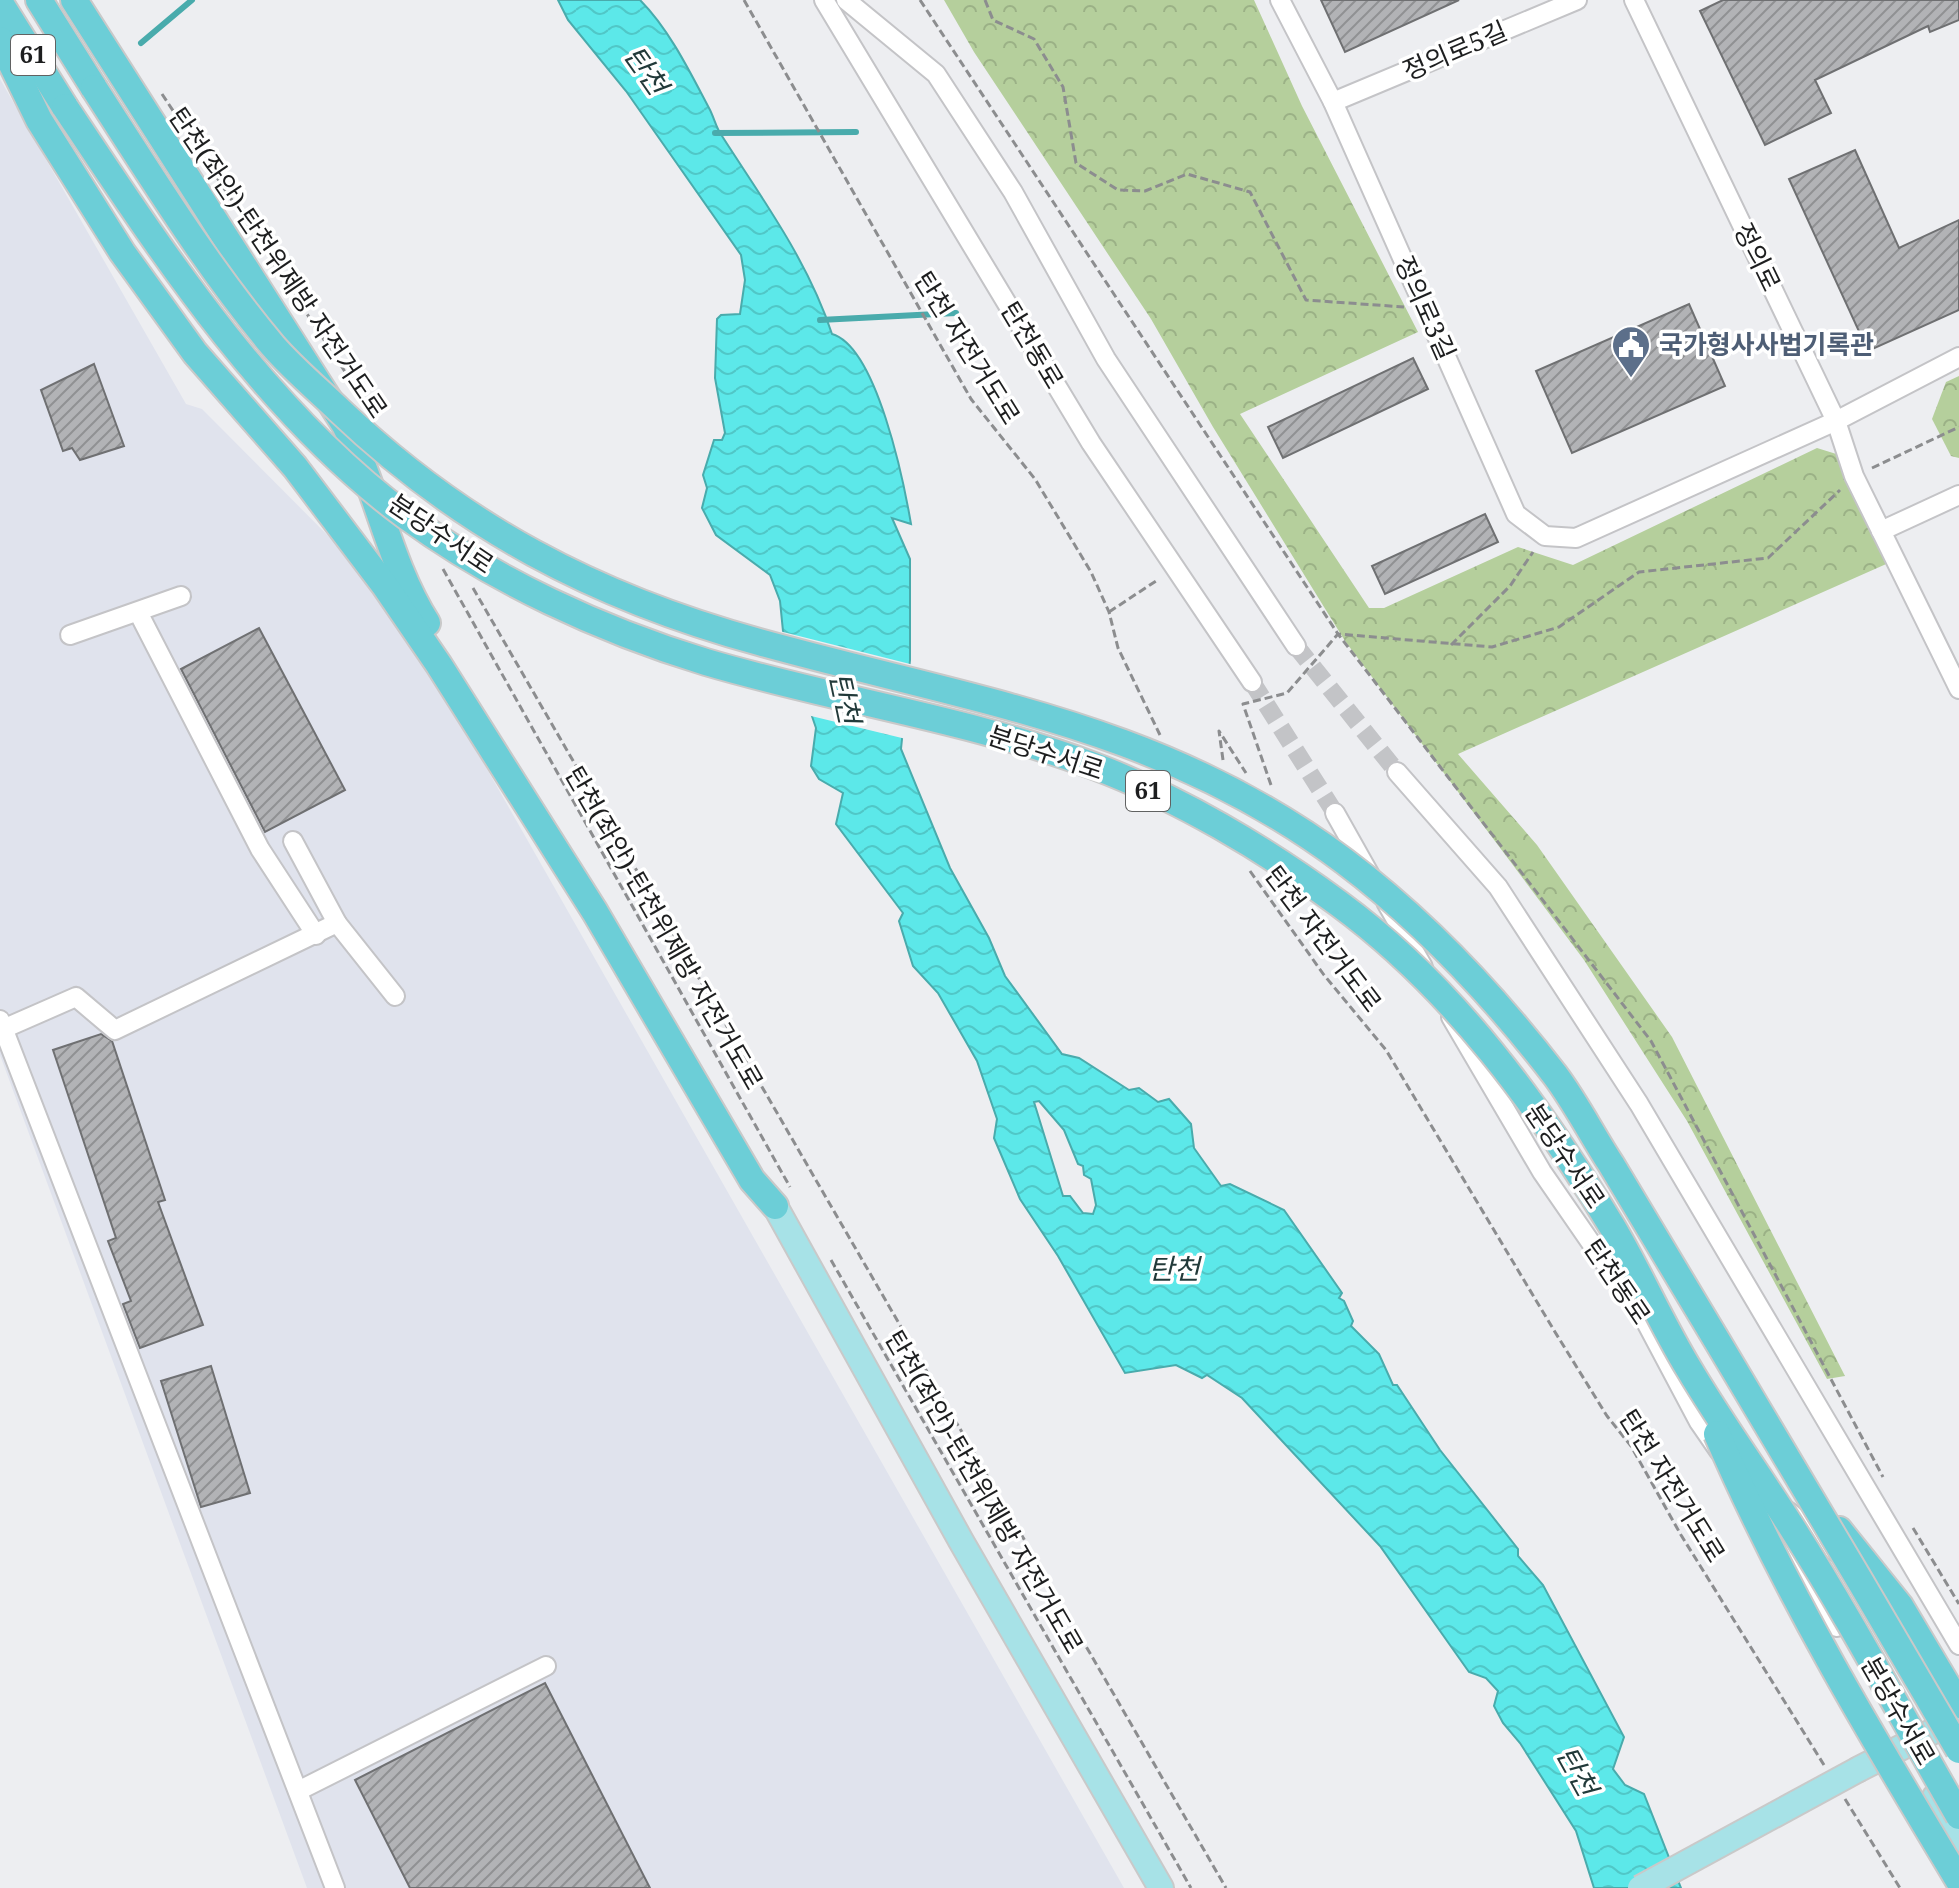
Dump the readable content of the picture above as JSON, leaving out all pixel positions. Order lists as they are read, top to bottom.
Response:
{
  "streets": {
    "highway": ["61", "분당수서로"],
    "street": [
      "정의로5길",
      "정의로",
      "정의로3길",
      "탄천동로"
    ],
    "path": ["탄천(좌안)-탄천위제방 자전거도로", "탄천 자전거도로"]
  },
  "crossings": [
    ["정의로5길", "정의로3길"]
  ],
  "water": ["탄천"],
  "places": {
    "public building": ["국가형사사법기록관"]
  }
}
